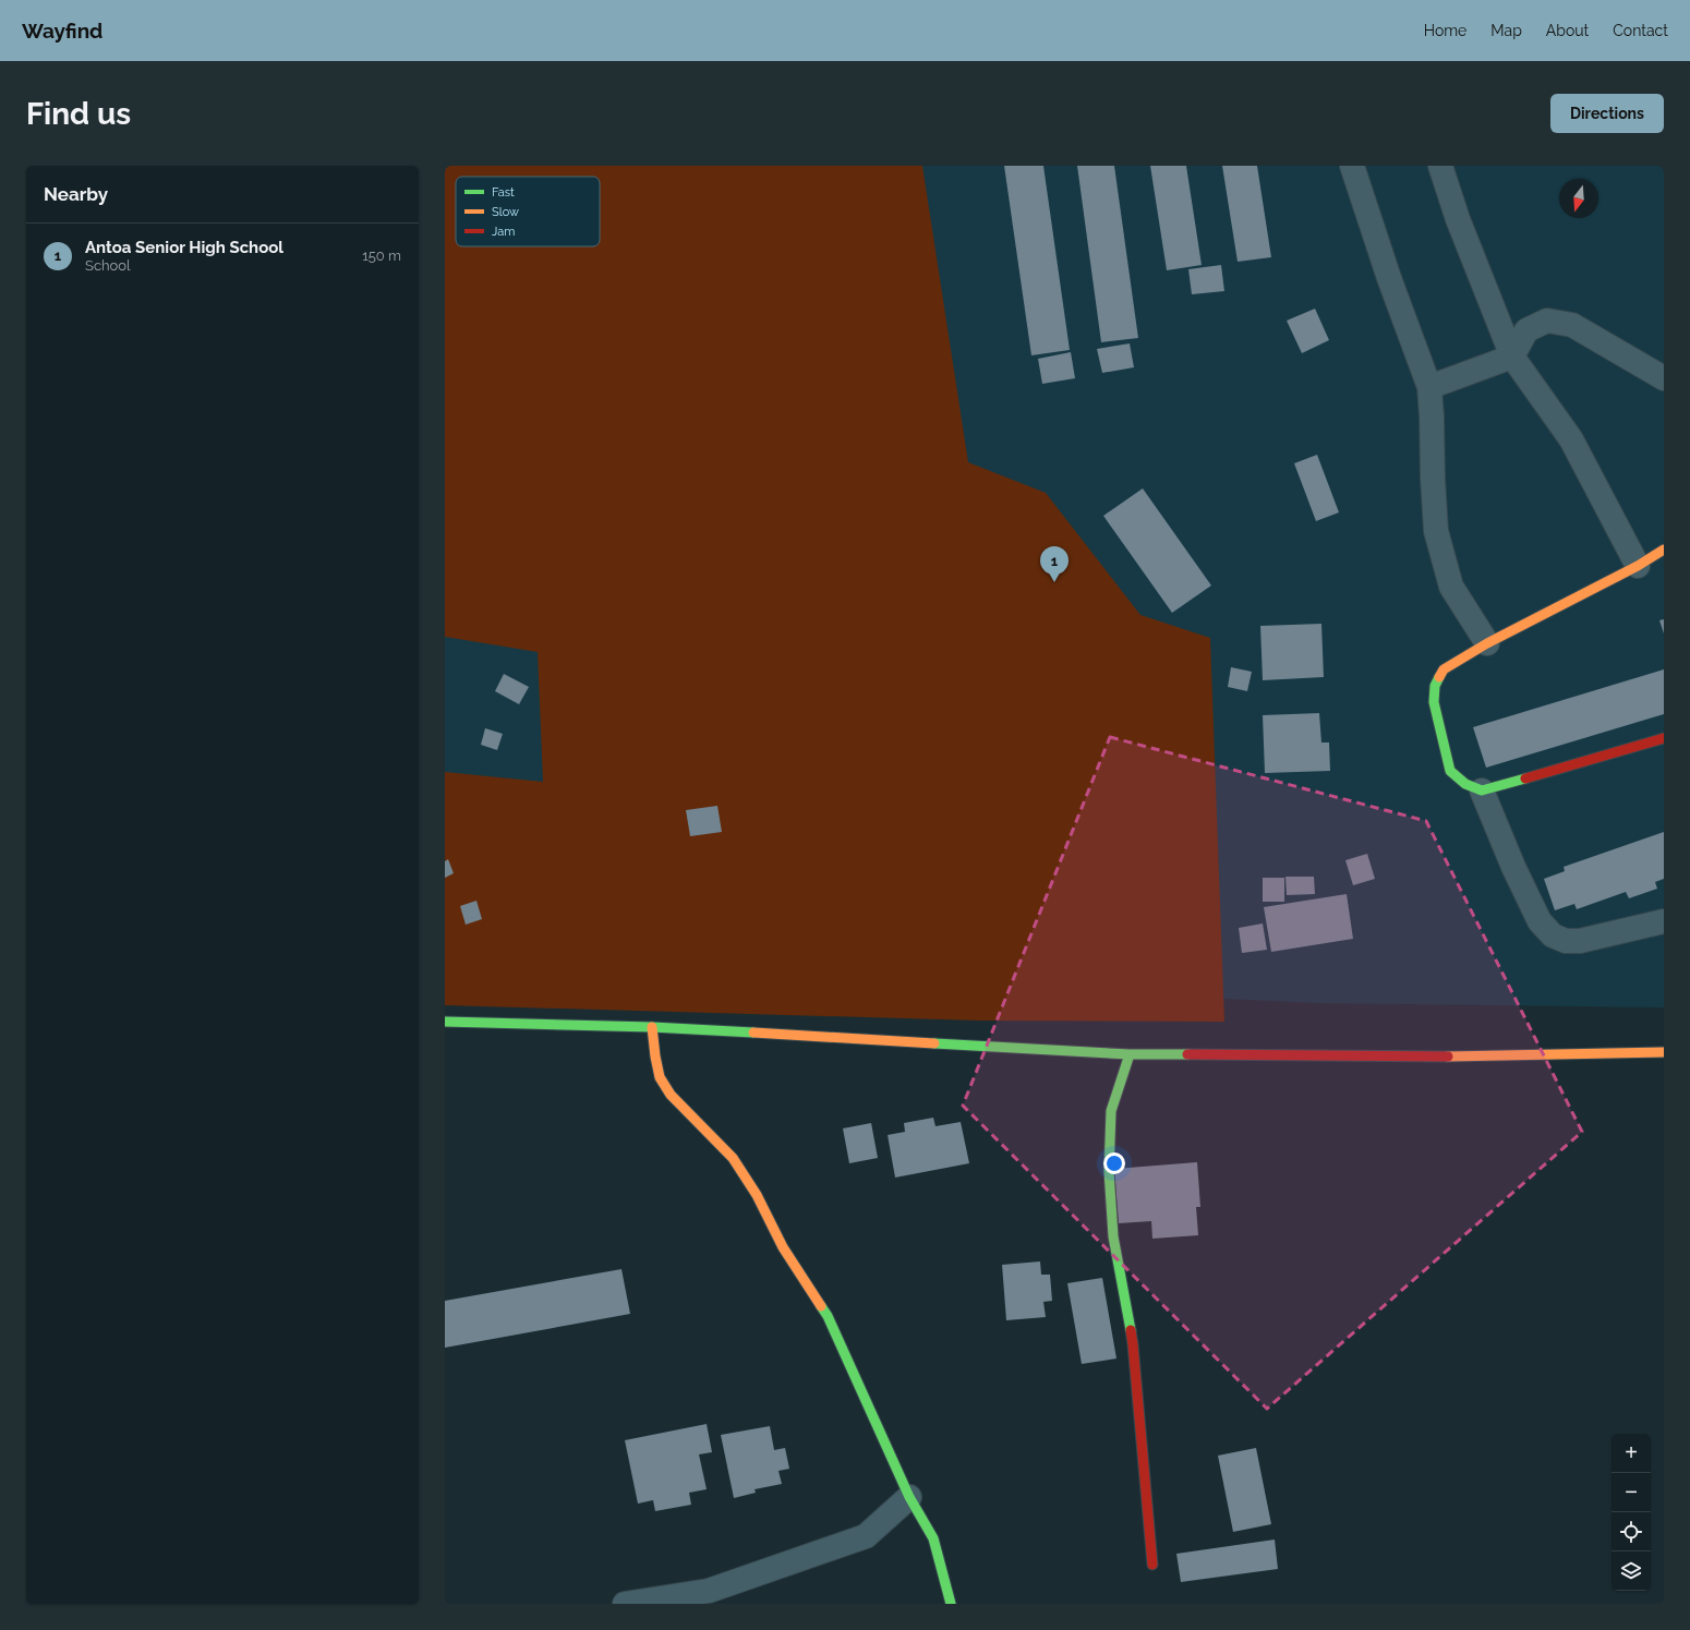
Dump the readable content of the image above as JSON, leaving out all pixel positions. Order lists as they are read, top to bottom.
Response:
{
  "legend": ["Fast", "Slow", "Jam"],
  "north": "bottom",
  "page": {
    "header": "Wayfind",
    "nav": [
      "Home",
      "Map",
      "About",
      "Contact"
    ],
    "buttons": "Directions",
    "title": "Find us",
    "heading": "Nearby",
    "list": [
      {
        "mark": "1",
        "name": "Antoa Senior High School",
        "note": "School",
        "value": "150 m"
      }
    ],
    "pins": "1",
    "map_buttons": ["+", "−"]
  }
}
